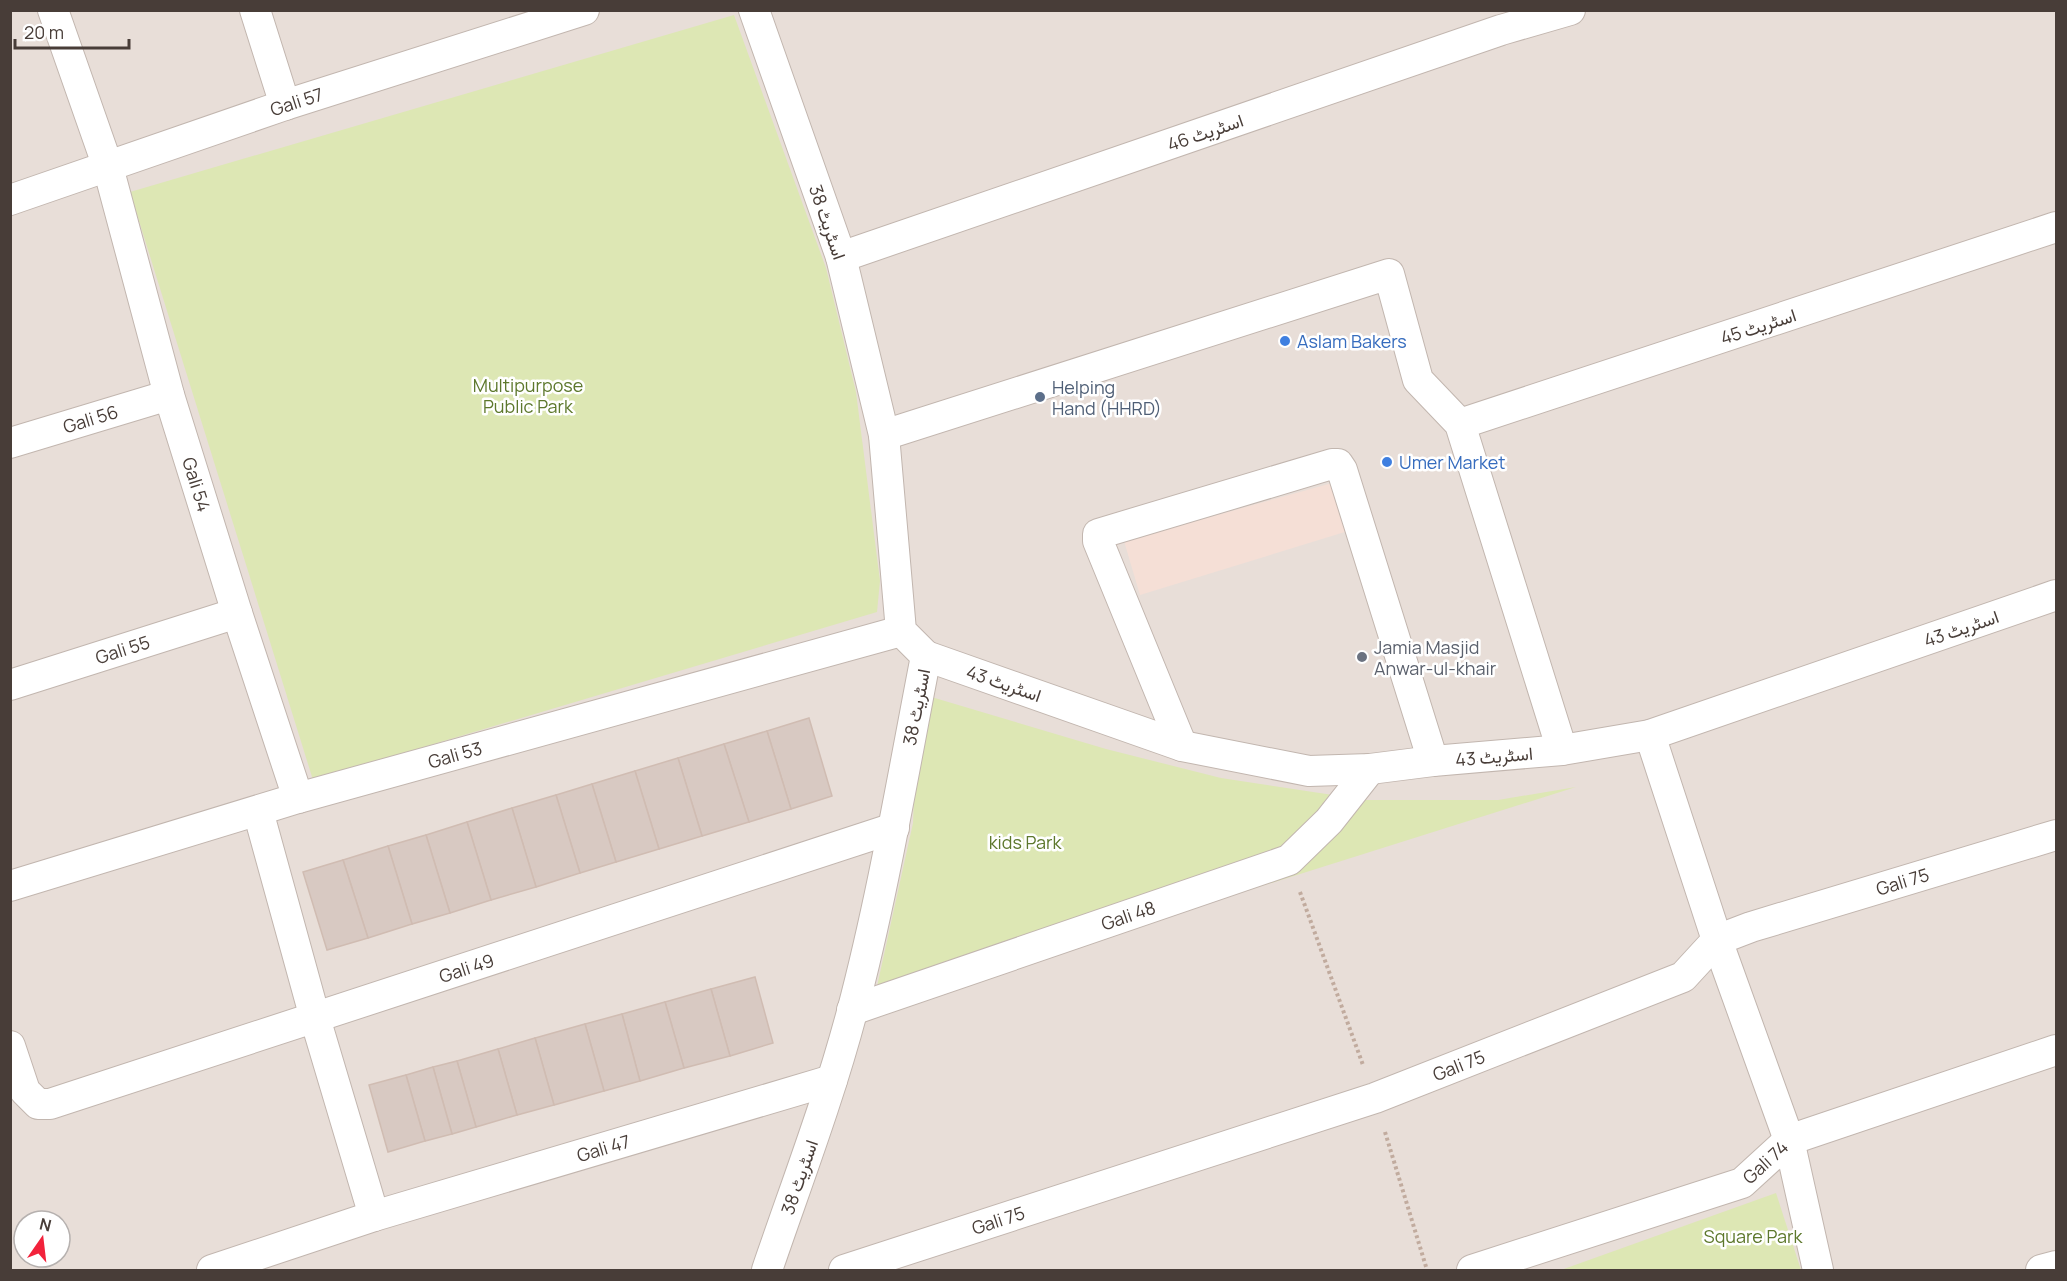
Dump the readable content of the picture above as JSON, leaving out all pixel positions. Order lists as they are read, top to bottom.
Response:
{
  "streets": {
    "street": [
      "Gali 57",
      "اسٹریٹ 46",
      "اسٹریٹ 38",
      "اسٹریٹ 45",
      "Gali 56",
      "Gali 54",
      "اسٹریٹ 43",
      "Gali 55",
      "Gali 53",
      "Gali 75",
      "Gali 48",
      "Gali 49",
      "Gali 47",
      "Gali 74"
    ]
  },
  "crossings": [
    ["Gali 57", "Gali 54"],
    ["اسٹریٹ 46", "اسٹریٹ 38"],
    ["اسٹریٹ 38", "اسٹریٹ 43"],
    ["اسٹریٹ 38", "Gali 53"],
    ["اسٹریٹ 38", "Gali 48"],
    ["اسٹریٹ 38", "Gali 49"],
    ["اسٹریٹ 38", "Gali 47"],
    ["Gali 56", "Gali 54"],
    ["Gali 54", "Gali 55"],
    ["Gali 54", "Gali 53"],
    ["اسٹریٹ 43", "Gali 48"]
  ],
  "parks": ["Multipurpose Public Park", "kids Park", "Square Park"],
  "places": [
    "Aslam Bakers",
    "Helping Hand (HHRD)",
    "Umer Market",
    "Jamia Masjid Anwar-ul-khair"
  ],
  "scale_bar": "20 m",
  "north": "top"
}
